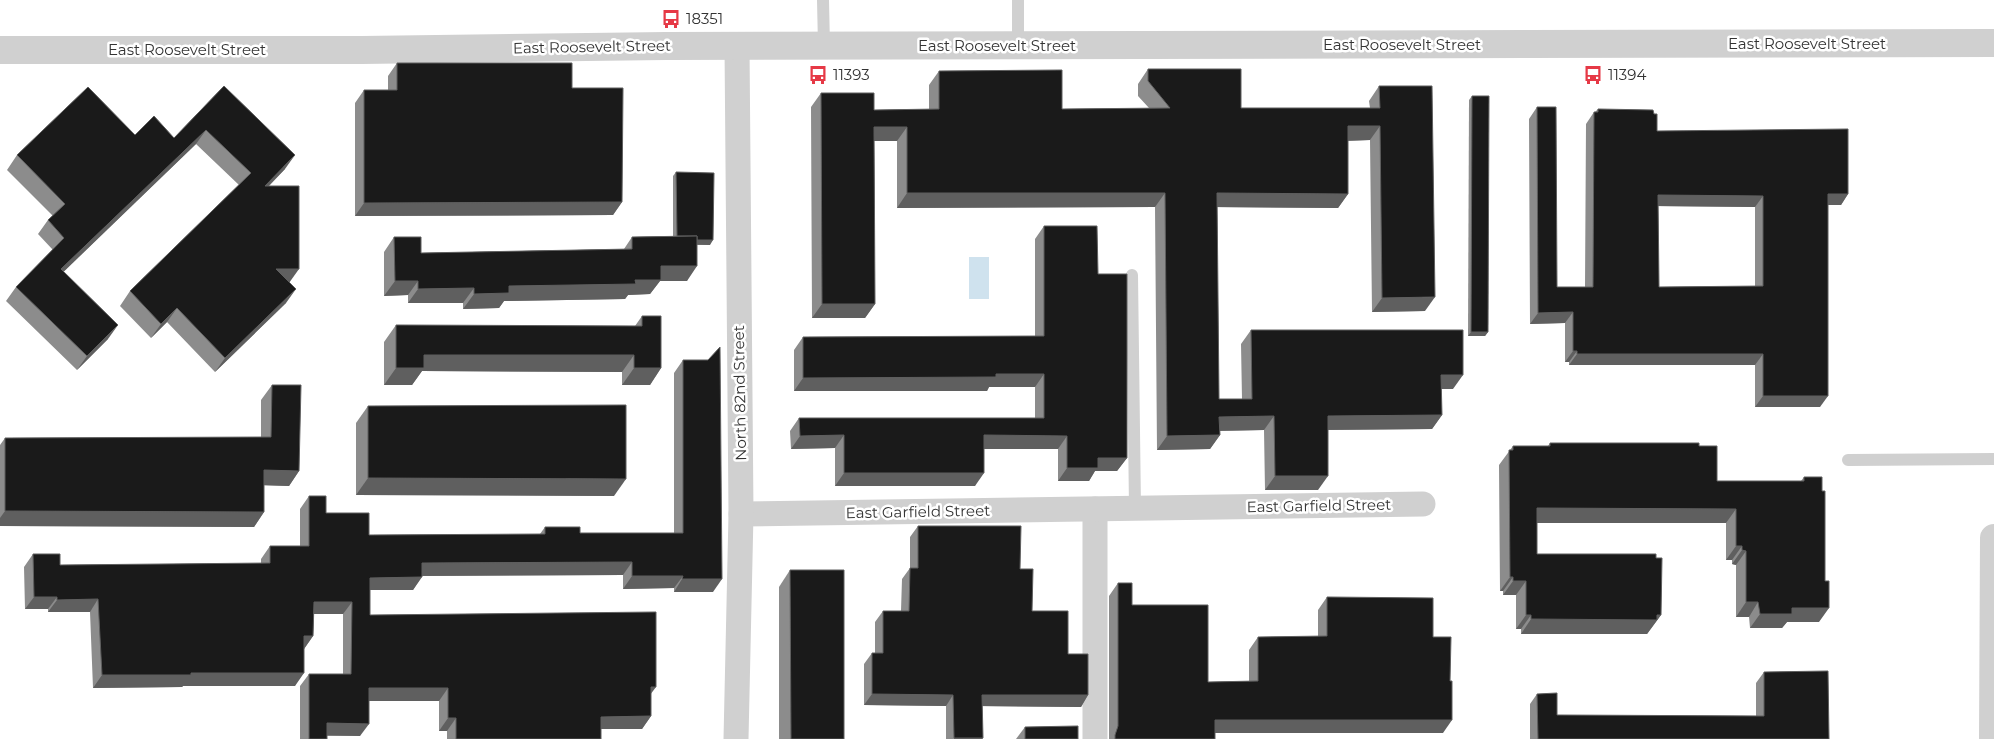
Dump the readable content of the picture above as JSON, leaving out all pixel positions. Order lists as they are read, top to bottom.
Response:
{
  "streets": {
    "street": ["East Roosevelt Street", "North 82nd Street", "East Garfield Street"]
  },
  "crossings": [
    ["East Roosevelt Street", "North 82nd Street"],
    ["North 82nd Street", "East Garfield Street"]
  ],
  "places": {
    "bus stop": ["18351", "11393", "11394"]
  }
}
